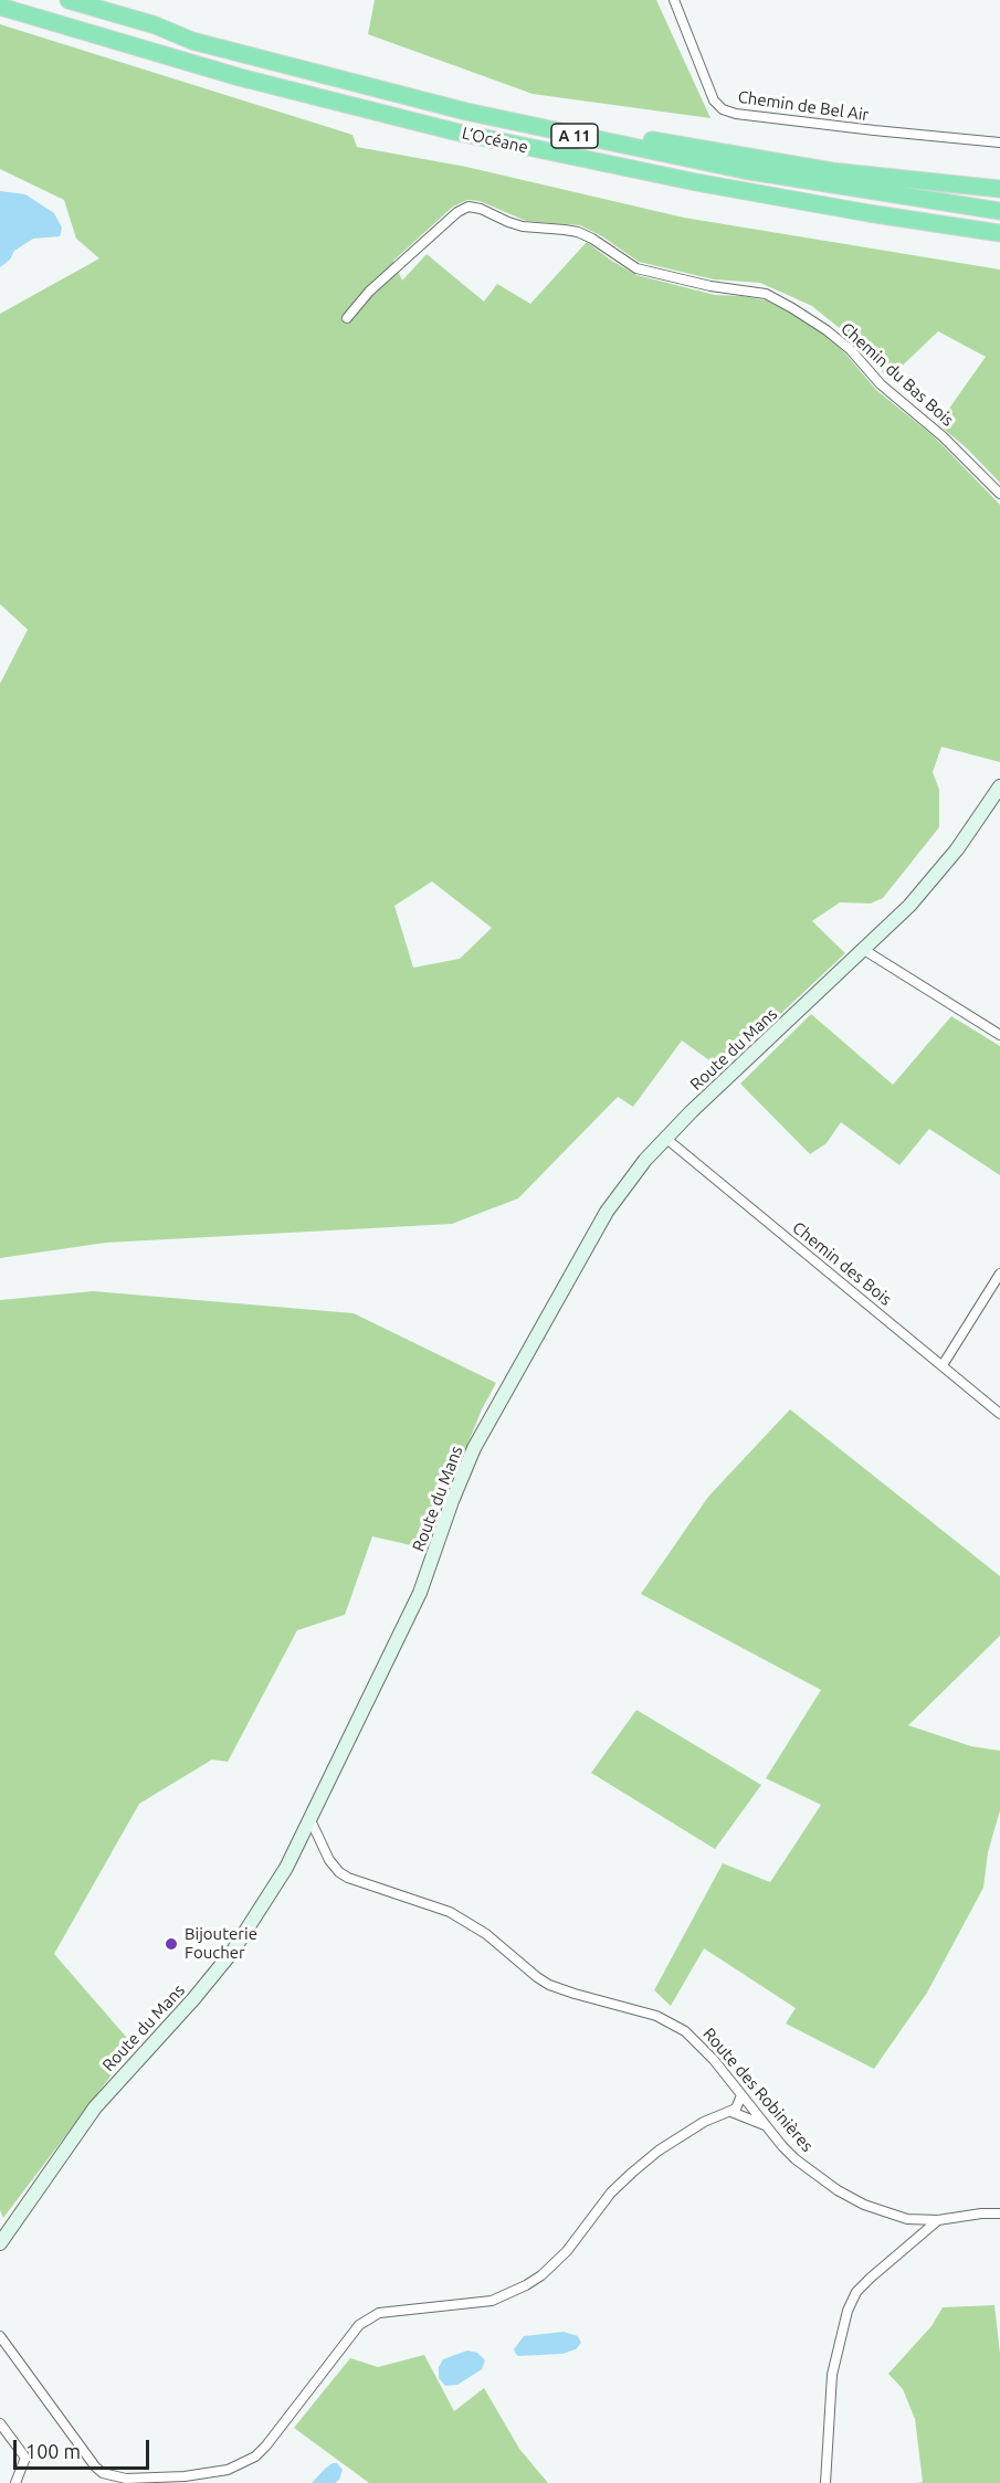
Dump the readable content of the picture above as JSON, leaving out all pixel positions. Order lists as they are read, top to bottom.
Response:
{
  "streets": {
    "highway": ["A 11", "L’Océane"],
    "street": [
      "Chemin de Bel Air",
      "Chemin du Bas Bois",
      "Route du Mans",
      "Chemin des Bois",
      "Route des Robinières"
    ]
  },
  "crossings": [
    ["Route du Mans", "Chemin des Bois"],
    ["Route du Mans", "Route des Robinières"]
  ],
  "places": ["Bijouterie Foucher"],
  "scale_bar": "100 m"
}
